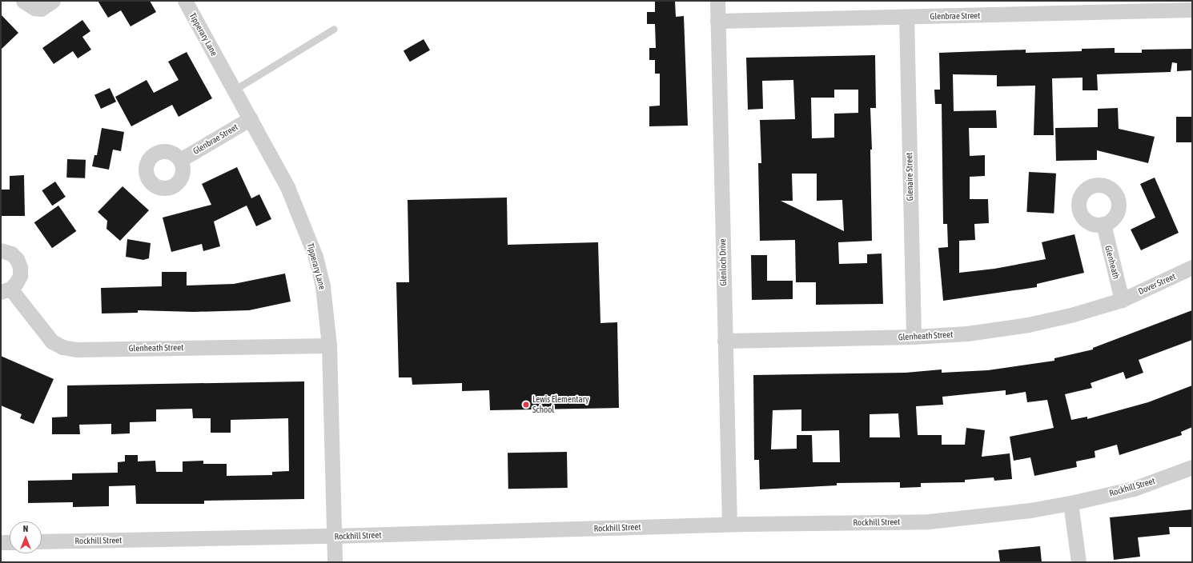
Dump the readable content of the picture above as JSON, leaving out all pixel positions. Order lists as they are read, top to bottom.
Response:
{
  "streets": {
    "street": [
      "Glenbrae Street",
      "Tipperary Lane",
      "Glenaire Street",
      "Glenloch Drive",
      "Glenheath",
      "Dover Street",
      "Glenheath Street",
      "Rockhill Street"
    ]
  },
  "crossings": [
    ["Glenbrae Street", "Tipperary Lane"],
    ["Glenbrae Street", "Glenaire Street"],
    ["Glenbrae Street", "Glenloch Drive"],
    ["Tipperary Lane", "Glenheath Street"],
    ["Tipperary Lane", "Rockhill Street"],
    ["Glenaire Street", "Glenheath Street"],
    ["Glenloch Drive", "Glenheath Street"],
    ["Glenloch Drive", "Rockhill Street"],
    ["Glenheath", "Dover Street"],
    ["Glenheath", "Glenheath Street"],
    ["Dover Street", "Glenheath Street"]
  ],
  "places": ["Lewis Elementary School"],
  "north": "top"
}
